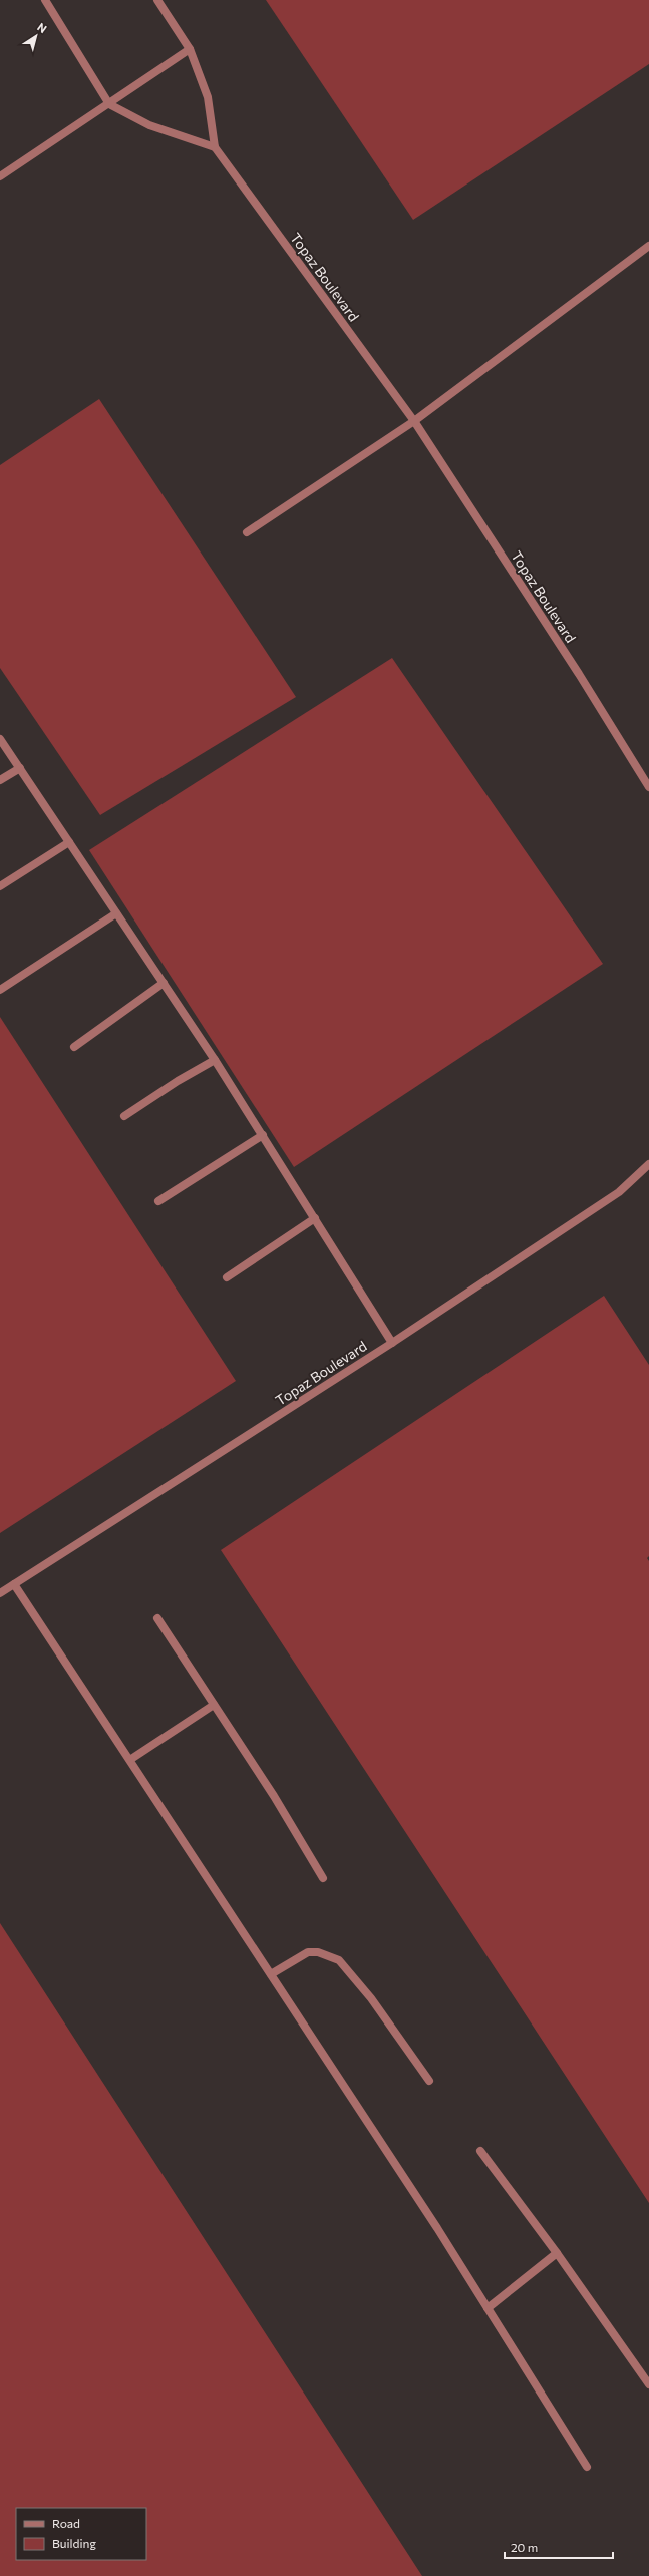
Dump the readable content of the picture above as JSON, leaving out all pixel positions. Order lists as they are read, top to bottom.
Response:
{
  "streets": {
    "street": ["Topaz Boulevard"]
  },
  "legend": ["Road", "Building"],
  "scale_bar": "20 m",
  "north": "top right"
}
